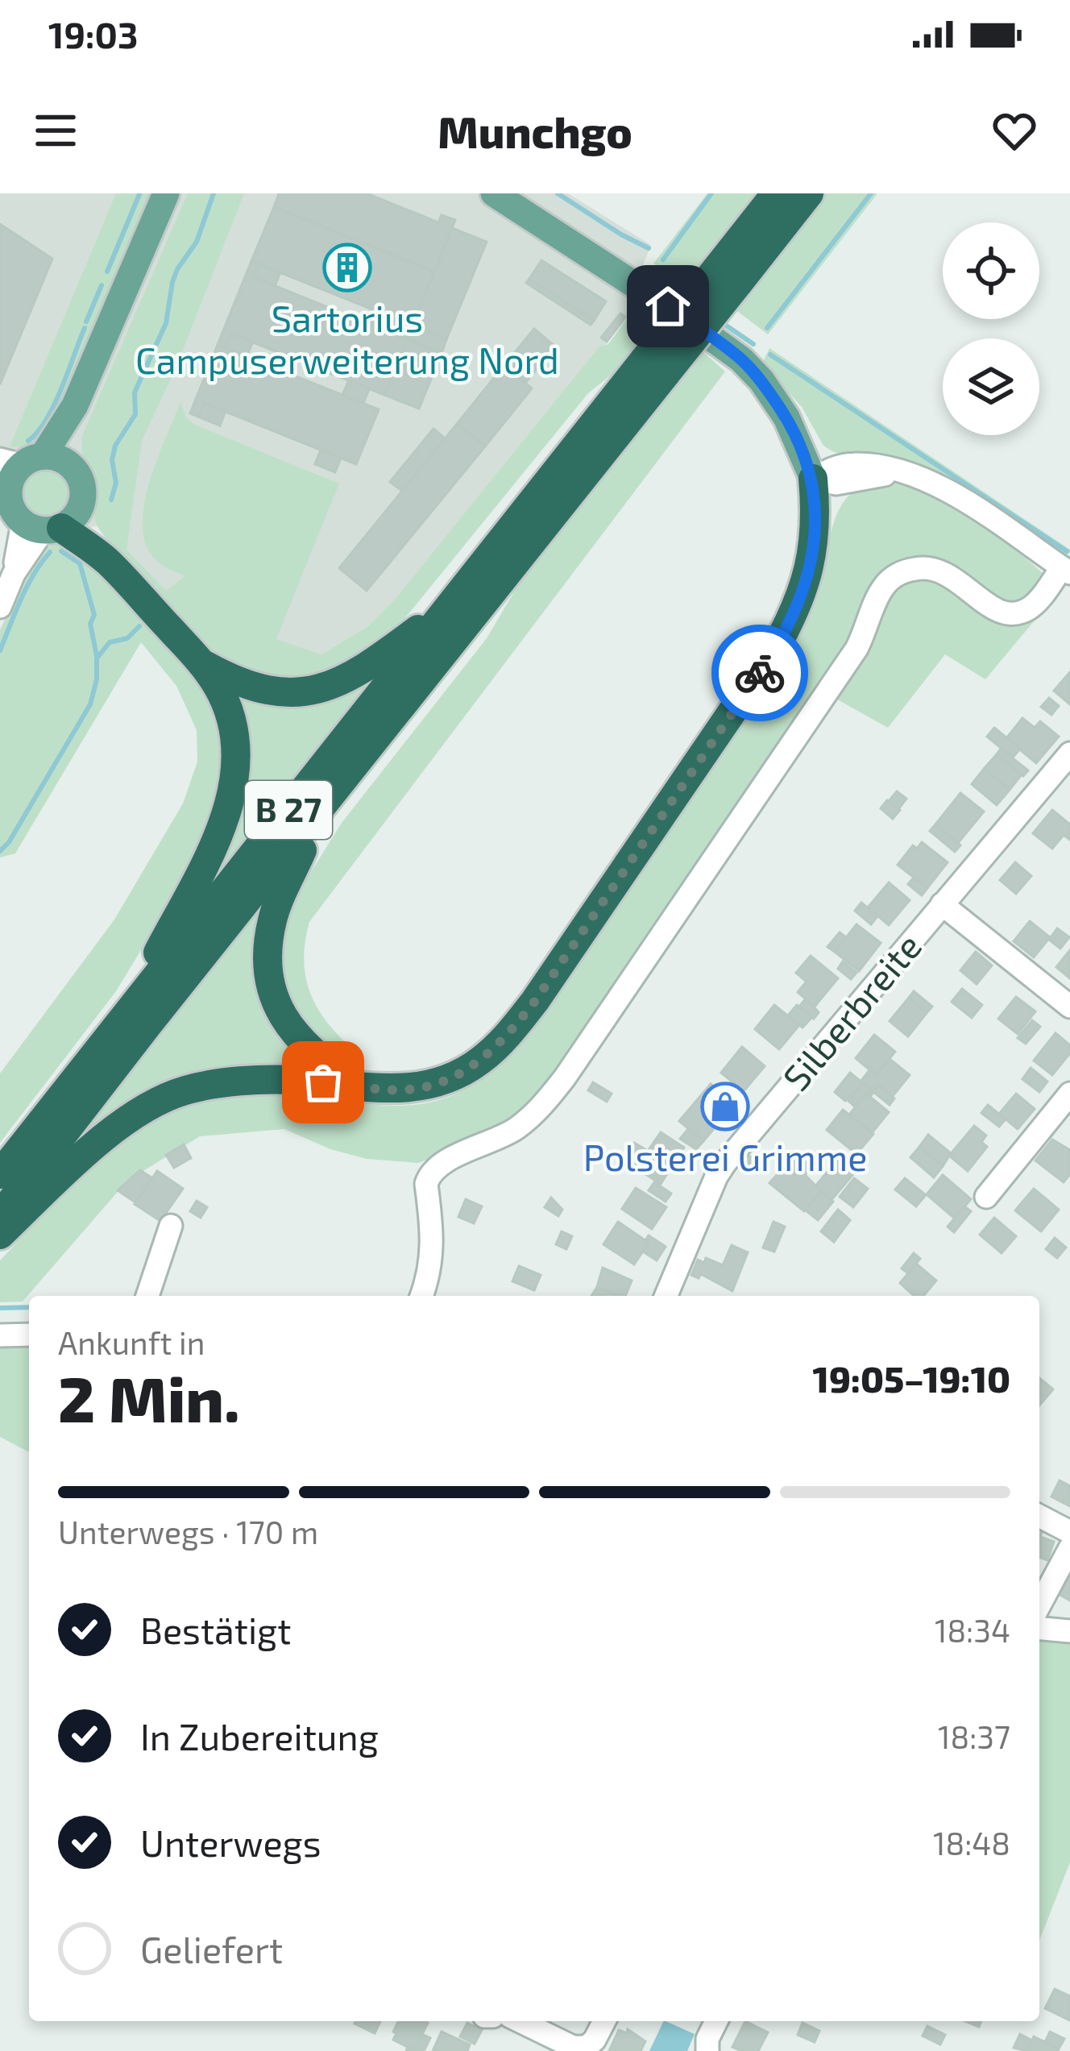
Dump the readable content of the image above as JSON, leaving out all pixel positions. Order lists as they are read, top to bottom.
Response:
{
  "streets": {
    "highway": ["B 27"],
    "street": ["Silberbreite"]
  },
  "places": {
    "building": ["Sartorius Campuserweiterung Nord"],
    "shop": ["Polsterei Grimme"]
  },
  "page": {
    "status": "19:03",
    "header": "Munchgo",
    "heading": ["2 Min.", "Ankunft in", "19:05–19:10"],
    "bar": "Unterwegs · 170 m",
    "list": [
      ["Bestätigt", "18:34"],
      ["In Zubereitung", "18:37"],
      ["Unterwegs", "18:48"],
      "Geliefert"
    ]
  }
}
